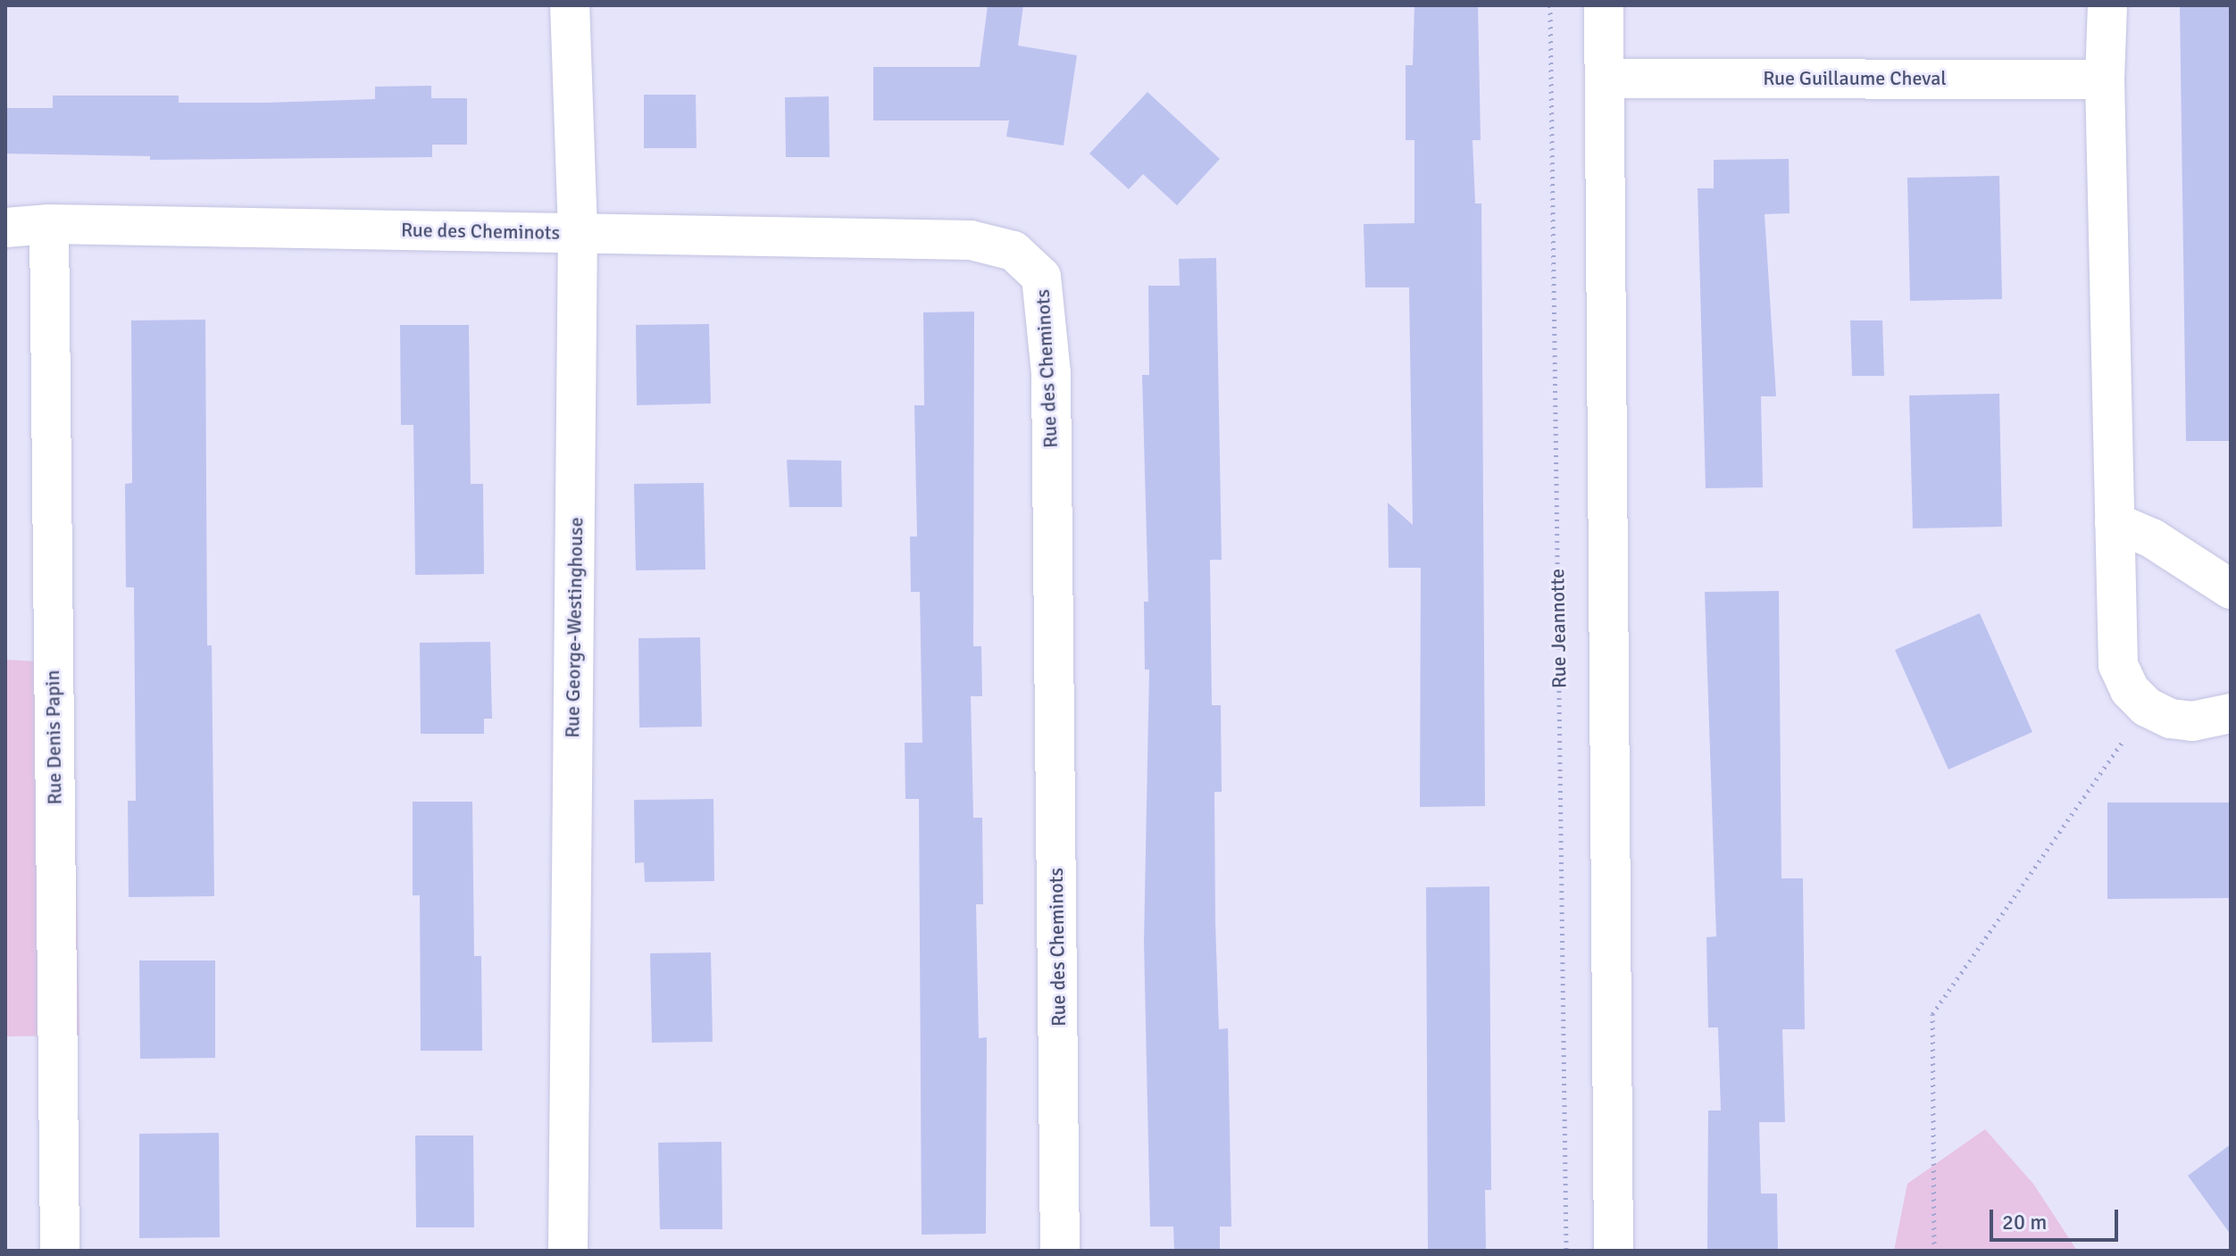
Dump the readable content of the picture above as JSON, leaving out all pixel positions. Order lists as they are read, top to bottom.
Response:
{
  "streets": {
    "street": [
      "Rue Guillaume Cheval",
      "Rue des Cheminots",
      "Rue George-Westinghouse",
      "Rue Denis Papin"
    ],
    "path": ["Rue Jeannotte"]
  },
  "crossings": [
    ["Rue des Cheminots", "Rue George-Westinghouse"],
    ["Rue des Cheminots", "Rue Denis Papin"]
  ],
  "scale_bar": "20 m"
}
